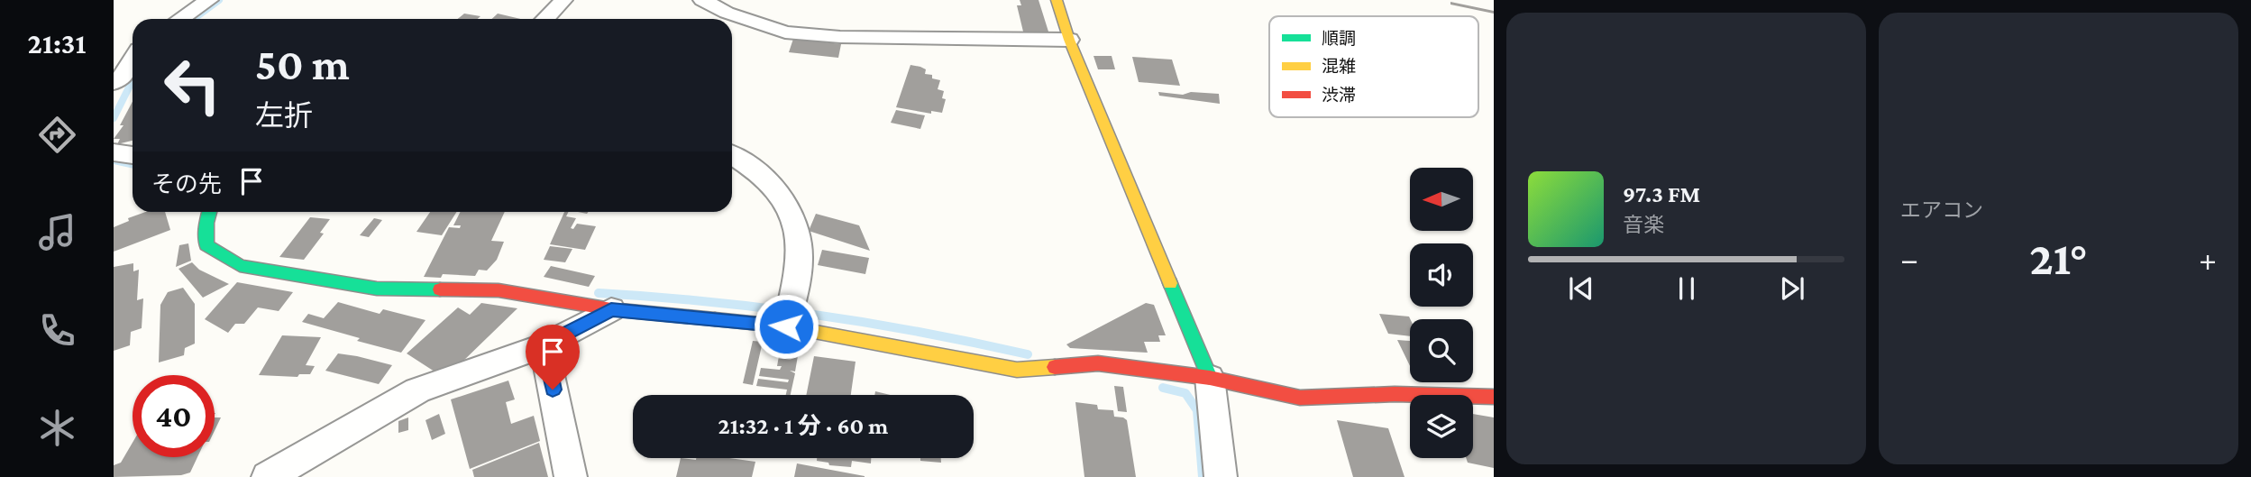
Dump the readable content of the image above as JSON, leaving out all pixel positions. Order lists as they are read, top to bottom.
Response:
{
  "legend": ["順調", "混雑", "渋滞"],
  "north": "left",
  "page": {
    "tabs": "21:31",
    "tile": "エアコン",
    "turn": ["50 m", "左折"],
    "then": "その先",
    "song": ["97.3 FM", "音楽"],
    "heat": ["−", "21°", "+"],
    "limit": "40",
    "trip": "21:32 · 1 分 · 60 m"
  }
}
